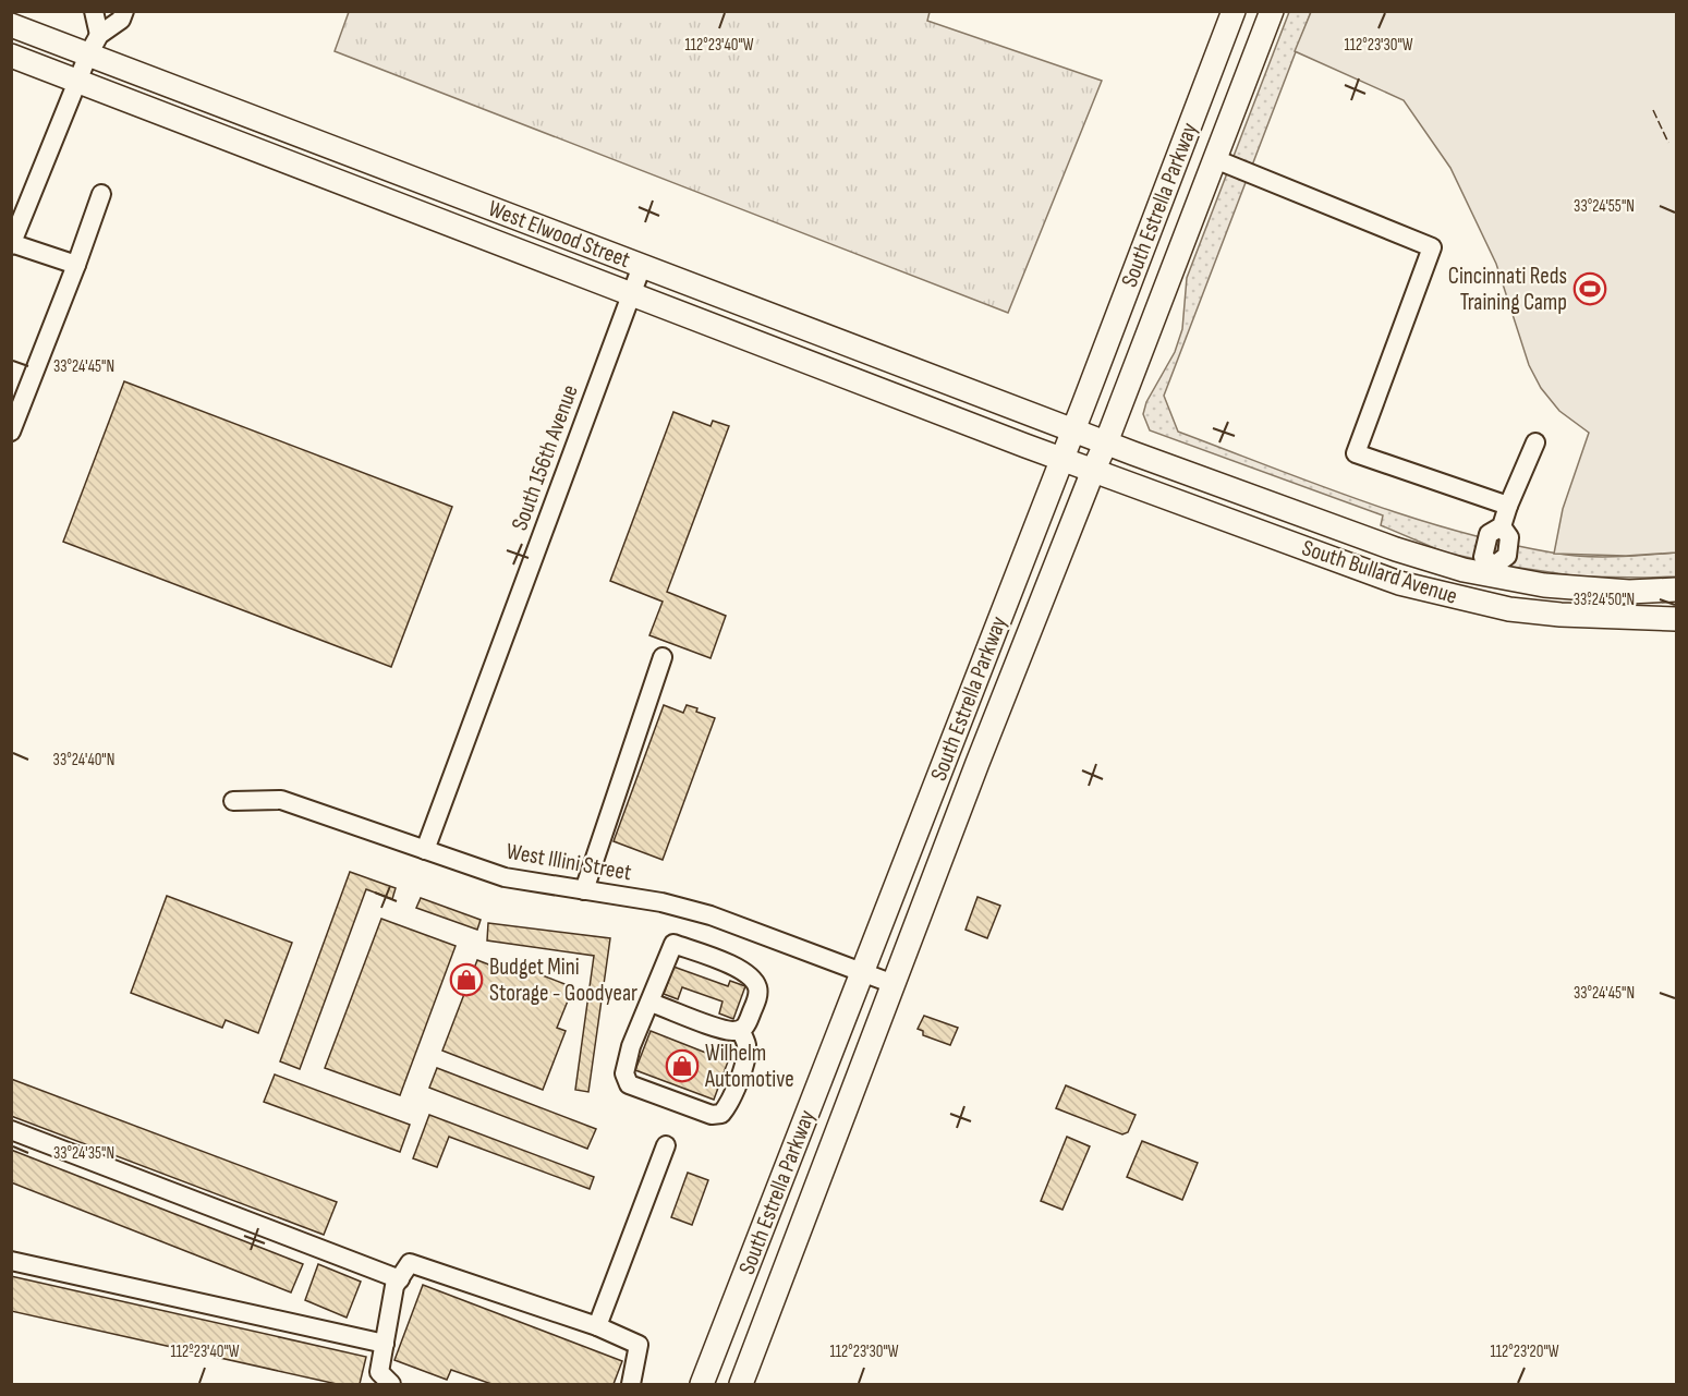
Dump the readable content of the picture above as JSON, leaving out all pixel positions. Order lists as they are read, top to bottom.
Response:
{
  "streets": {
    "main road": ["South Estrella Parkway", "West Elwood Street", "South Bullard Avenue"],
    "street": ["South 156th Avenue", "West Illini Street"]
  },
  "crossings": [
    ["South Estrella Parkway", "West Elwood Street"],
    ["South Estrella Parkway", "South Bullard Avenue"],
    ["South Estrella Parkway", "West Illini Street"],
    ["West Elwood Street", "South 156th Avenue"],
    ["West Elwood Street", "South Bullard Avenue"],
    ["South 156th Avenue", "West Illini Street"]
  ],
  "places": {
    "sports": ["Cincinnati Reds Training Camp"],
    "shop": ["Budget Mini Storage - Goodyear", "Wilhelm Automotive"]
  },
  "coordinates": [
    "112°23'40\"W",
    "112°23'30\"W",
    "33°24'55\"N",
    "33°24'45\"N",
    "33°24'50\"N",
    "33°24'40\"N",
    "33°24'35\"N",
    "112°23'20\"W"
  ]
}
